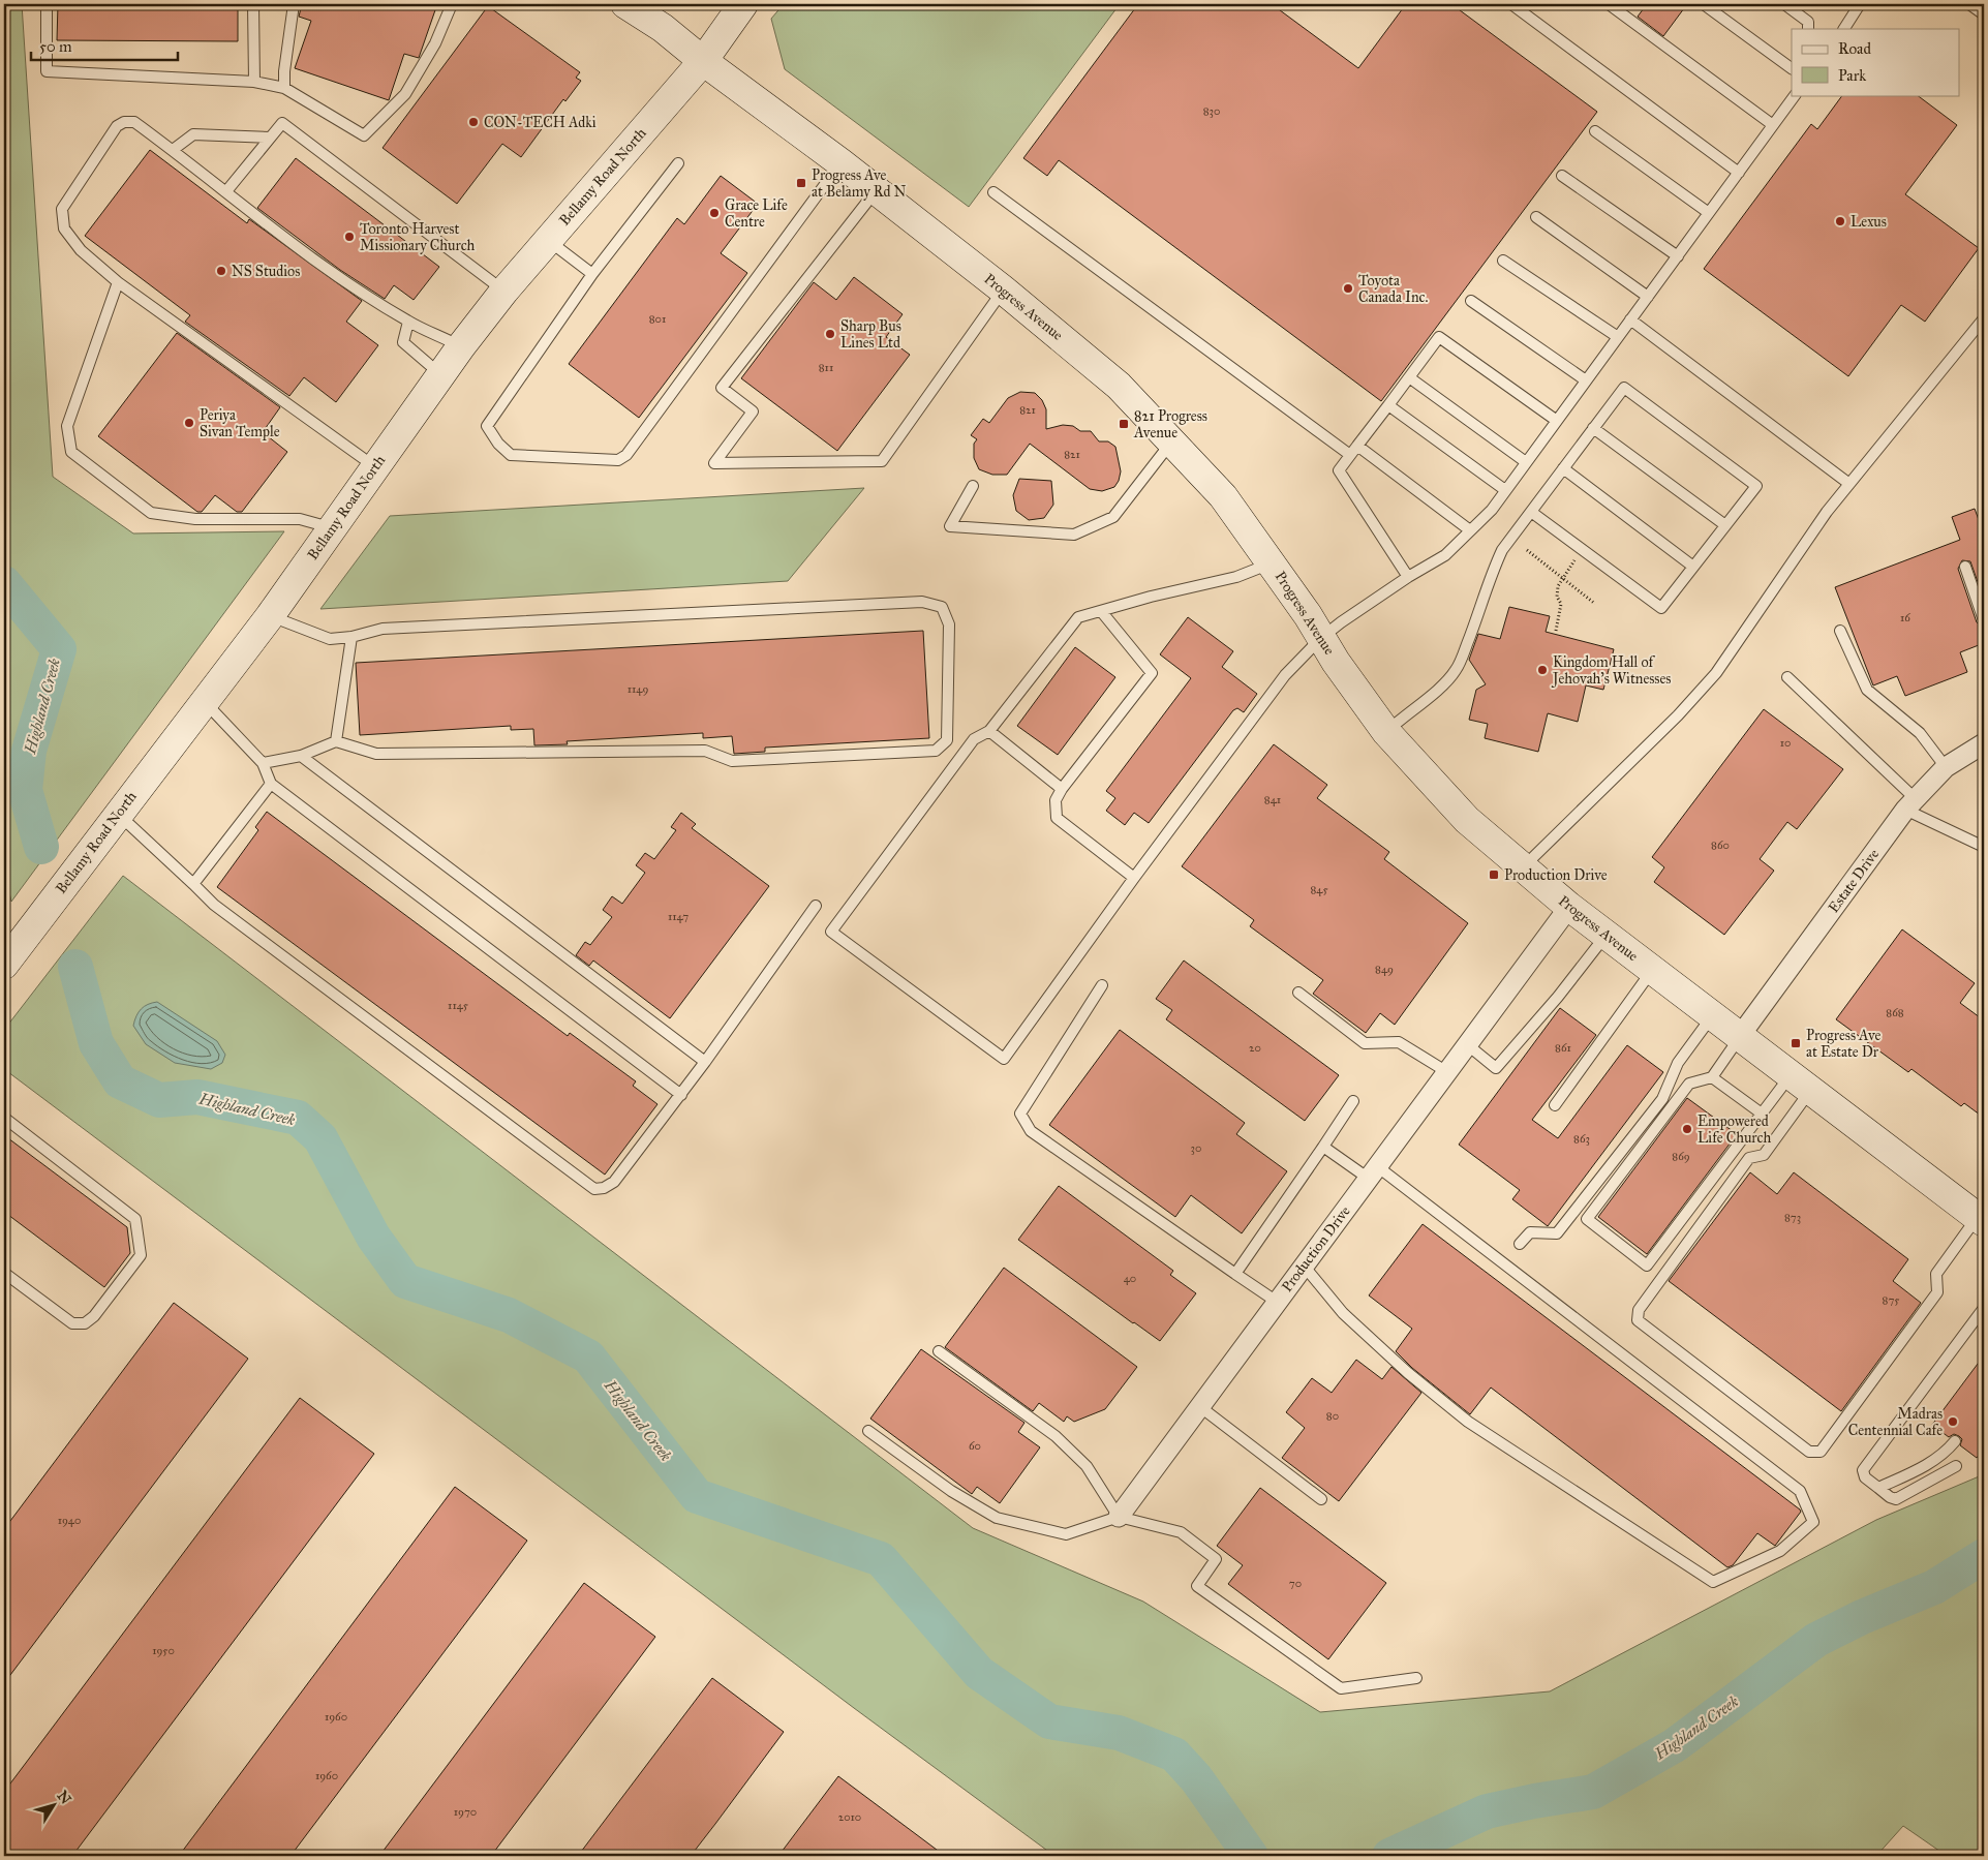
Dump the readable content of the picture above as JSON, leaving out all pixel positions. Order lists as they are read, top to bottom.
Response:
{
  "streets": {
    "main road": ["Bellamy Road North", "Progress Avenue"],
    "street": ["Estate Drive", "Production Drive"]
  },
  "crossings": [
    ["Bellamy Road North", "Progress Avenue"],
    ["Progress Avenue", "Estate Drive"],
    ["Progress Avenue", "Production Drive"]
  ],
  "water": ["Highland Creek"],
  "places": {
    "other": [
      "CON-TECH Adki",
      "Grace Life Centre",
      "Lexus",
      "Toronto Harvest Missionary Church",
      "NS Studios",
      "Toyota Canada Inc.",
      "Sharp Bus Lines Ltd",
      "Periya Sivan Temple",
      "Kingdom Hall of Jehovah's Witnesses",
      "Empowered Life Church",
      "Madras Centennial Cafe"
    ],
    "transit": [
      "Progress Ave at Belamy Rd N",
      "821 Progress Avenue",
      "Production Drive",
      "Progress Ave at Estate Dr"
    ]
  },
  "house_numbers": [
    "830",
    "801",
    "811",
    "821",
    "821",
    "16",
    "1149",
    "10",
    "841",
    "860",
    "845",
    "1147",
    "849",
    "1145",
    "868",
    "20",
    "861",
    "863",
    "30",
    "869",
    "873",
    "40",
    "875",
    "80",
    "60",
    "1940",
    "70",
    "1950",
    "1960",
    "1960",
    "1970",
    "2010"
  ],
  "legend": ["Road", "Park"],
  "scale_bar": "50 m",
  "north": "top right"
}
